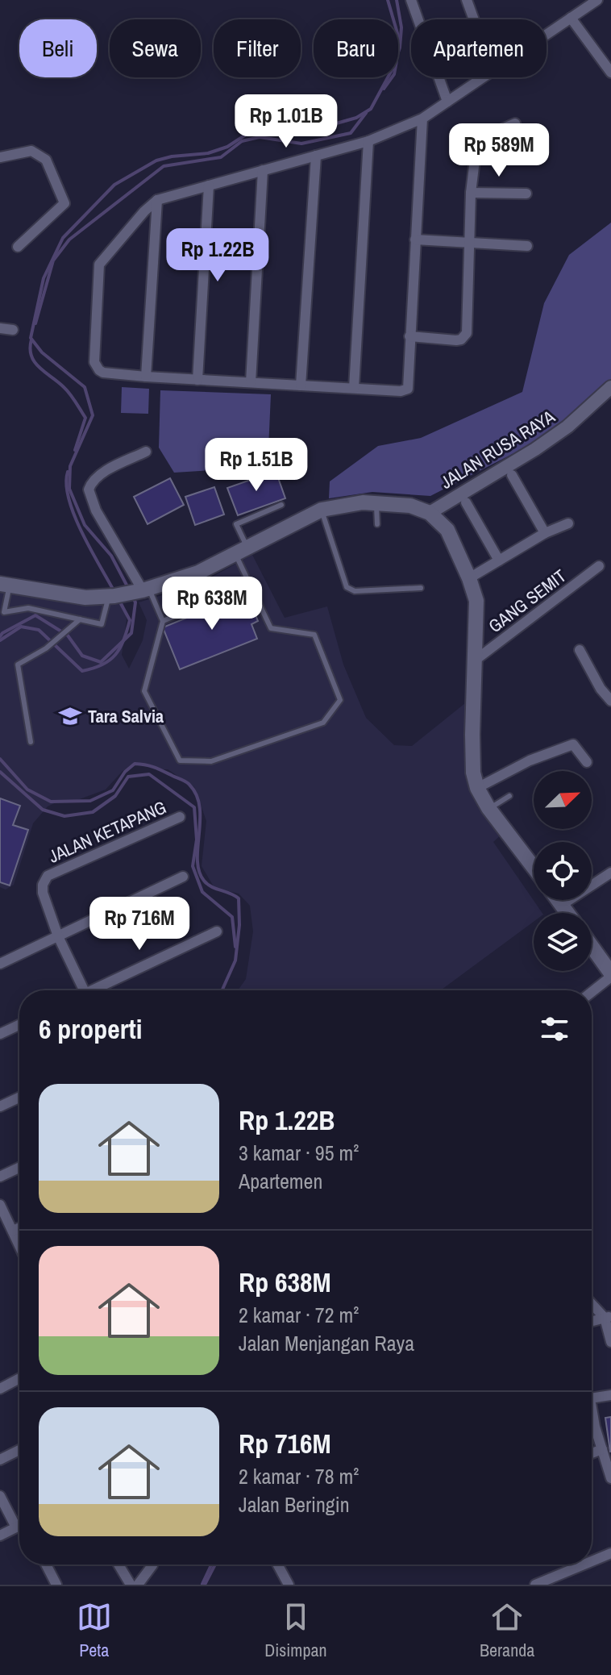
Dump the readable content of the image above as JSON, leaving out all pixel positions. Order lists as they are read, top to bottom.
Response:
{
  "streets": {
    "street": ["JALAN RUSA RAYA", "GANG SEMIT", "JALAN KETAPANG"]
  },
  "places": {
    "school or university": ["Tara Salvia"]
  },
  "north": "top right",
  "page": {
    "chip": [
      "Beli",
      "Sewa",
      "Filter",
      "Baru",
      "Apartemen"
    ],
    "price": [
      "Rp 1.01B",
      "Rp 589M",
      "Rp 1.22B",
      "Rp 1.51B",
      "Rp 638M",
      "Rp 716M"
    ],
    "heading": "6 properti",
    "list": [
      {
        "name": "Rp 1.22B",
        "note": "3 kamar · 95 m² · Apartemen"
      },
      {
        "name": "Rp 638M",
        "note": "2 kamar · 72 m² · Jalan Menjangan Raya"
      },
      {
        "name": "Rp 716M",
        "note": "2 kamar · 78 m² · Jalan Beringin"
      }
    ],
    "tabs": ["Peta", "Disimpan", "Beranda"]
  }
}
